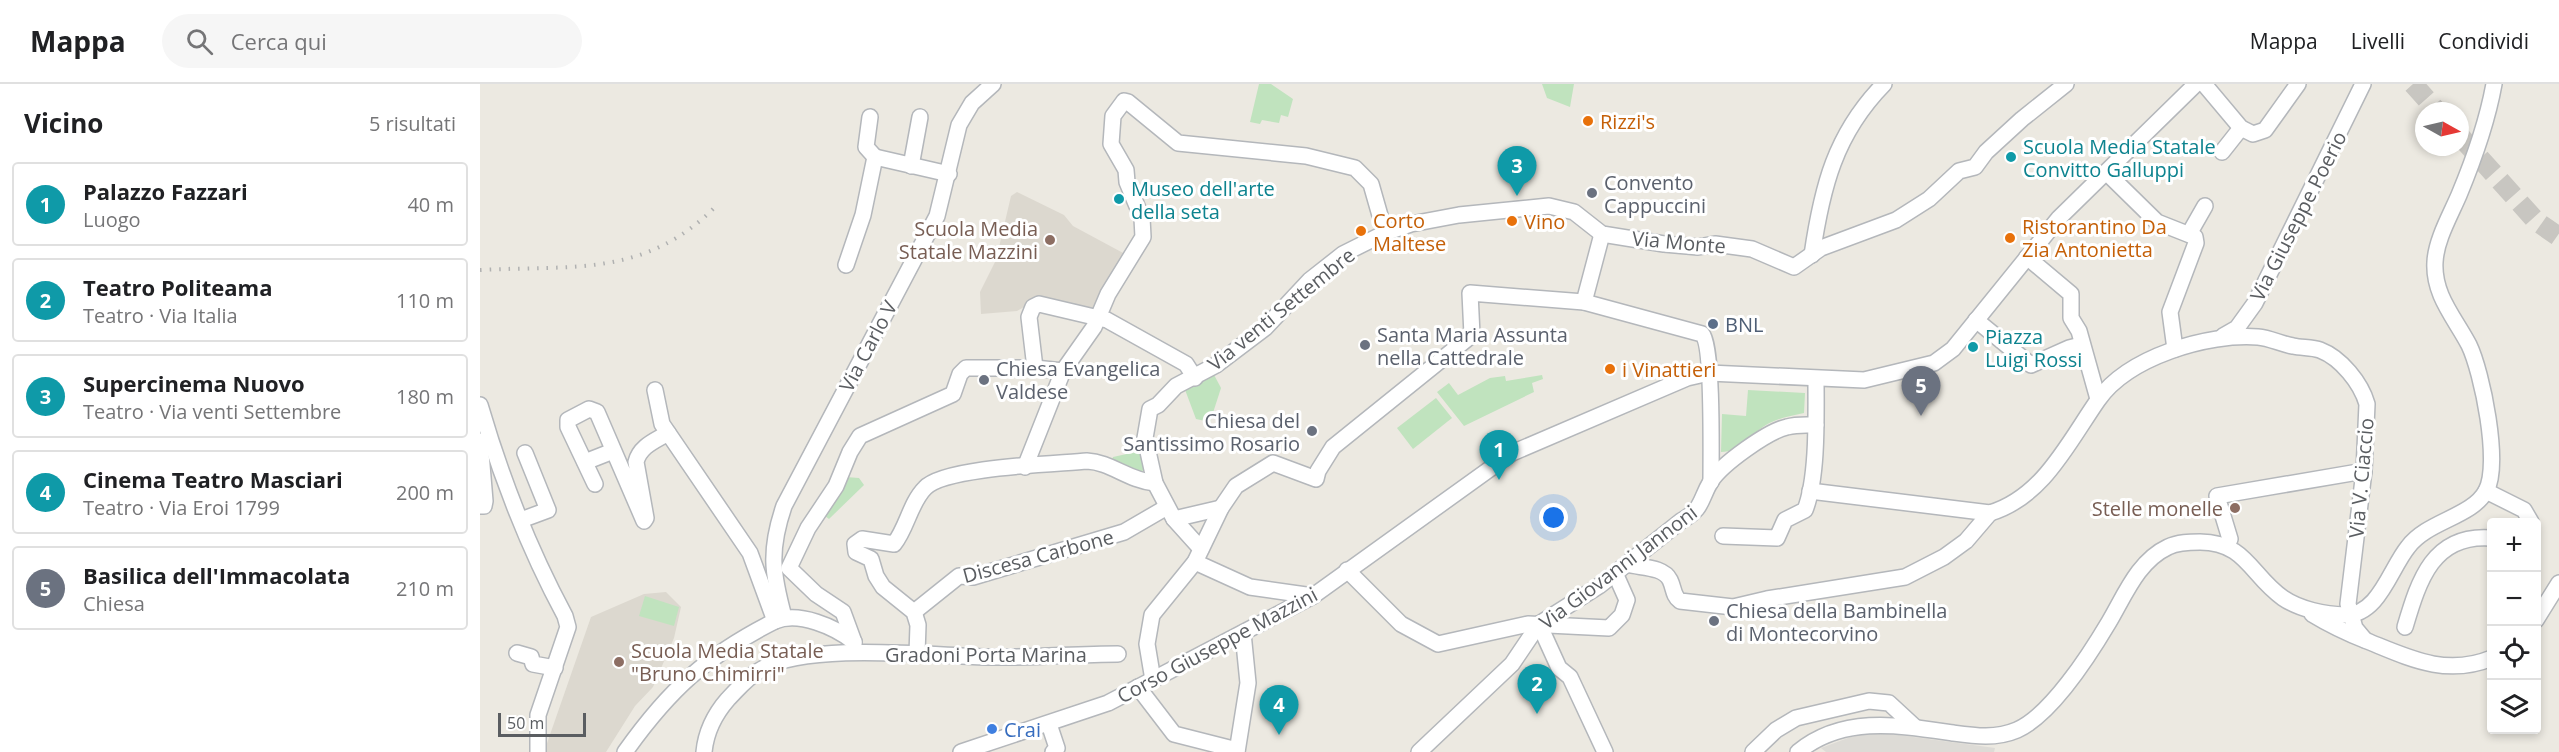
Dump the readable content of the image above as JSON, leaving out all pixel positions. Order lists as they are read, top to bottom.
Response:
{
  "streets": {
    "street": [
      "Via Giuseppe Poerio",
      "Via Monte",
      "Via venti Settembre",
      "Via Carlo V",
      "Via V. Ciaccio",
      "Discesa Carbone",
      "Via Giovanni Jannoni",
      "Corso Giuseppe Mazzini",
      "Gradoni Porta Marina"
    ]
  },
  "crossings": [
    ["Via Giuseppe Poerio", "Via V. Ciaccio"],
    ["Via Monte", "Via venti Settembre"],
    ["Via venti Settembre", "Discesa Carbone"],
    ["Via venti Settembre", "Corso Giuseppe Mazzini"]
  ],
  "places": [
    "Rizzi's",
    "Scuola Media Statale Convitto Galluppi",
    "Convento Cappuccini",
    "Museo dell'arte della seta",
    "Vino",
    "Corto Maltese",
    "Ristorantino Da Zia Antonietta",
    "Scuola Media Statale Mazzini",
    "BNL",
    "Santa Maria Assunta nella Cattedrale",
    "Piazza Luigi Rossi",
    "i Vinattieri",
    "Chiesa Evangelica Valdese",
    "Chiesa del Santissimo Rosario",
    "Stelle monelle",
    "Chiesa della Bambinella di Montecorvino",
    "Scuola Media Statale \"Bruno Chimirri\"",
    "Crai"
  ],
  "scale_bar": "50 m",
  "north": "right",
  "page": {
    "header": "Mappa",
    "search": "Cerca qui",
    "nav": ["Mappa", "Livelli", "Condividi"],
    "heading": ["Vicino", "5 risultati"],
    "pins": [
      "3",
      "5",
      "1",
      "2",
      "4"
    ],
    "list": [
      {
        "mark": "1",
        "name": "Palazzo Fazzari",
        "note": "Luogo",
        "value": "40 m"
      },
      {
        "mark": "2",
        "name": "Teatro Politeama",
        "note": "Teatro · Via Italia",
        "value": "110 m"
      },
      {
        "mark": "3",
        "name": "Supercinema Nuovo",
        "note": "Teatro · Via venti Settembre",
        "value": "180 m"
      },
      {
        "mark": "4",
        "name": "Cinema Teatro Masciari",
        "note": "Teatro · Via Eroi 1799",
        "value": "200 m"
      },
      {
        "mark": "5",
        "name": "Basilica dell'Immacolata",
        "note": "Chiesa",
        "value": "210 m"
      }
    ],
    "map_buttons": ["+", "−"],
    "scale": "50 m"
  }
}
